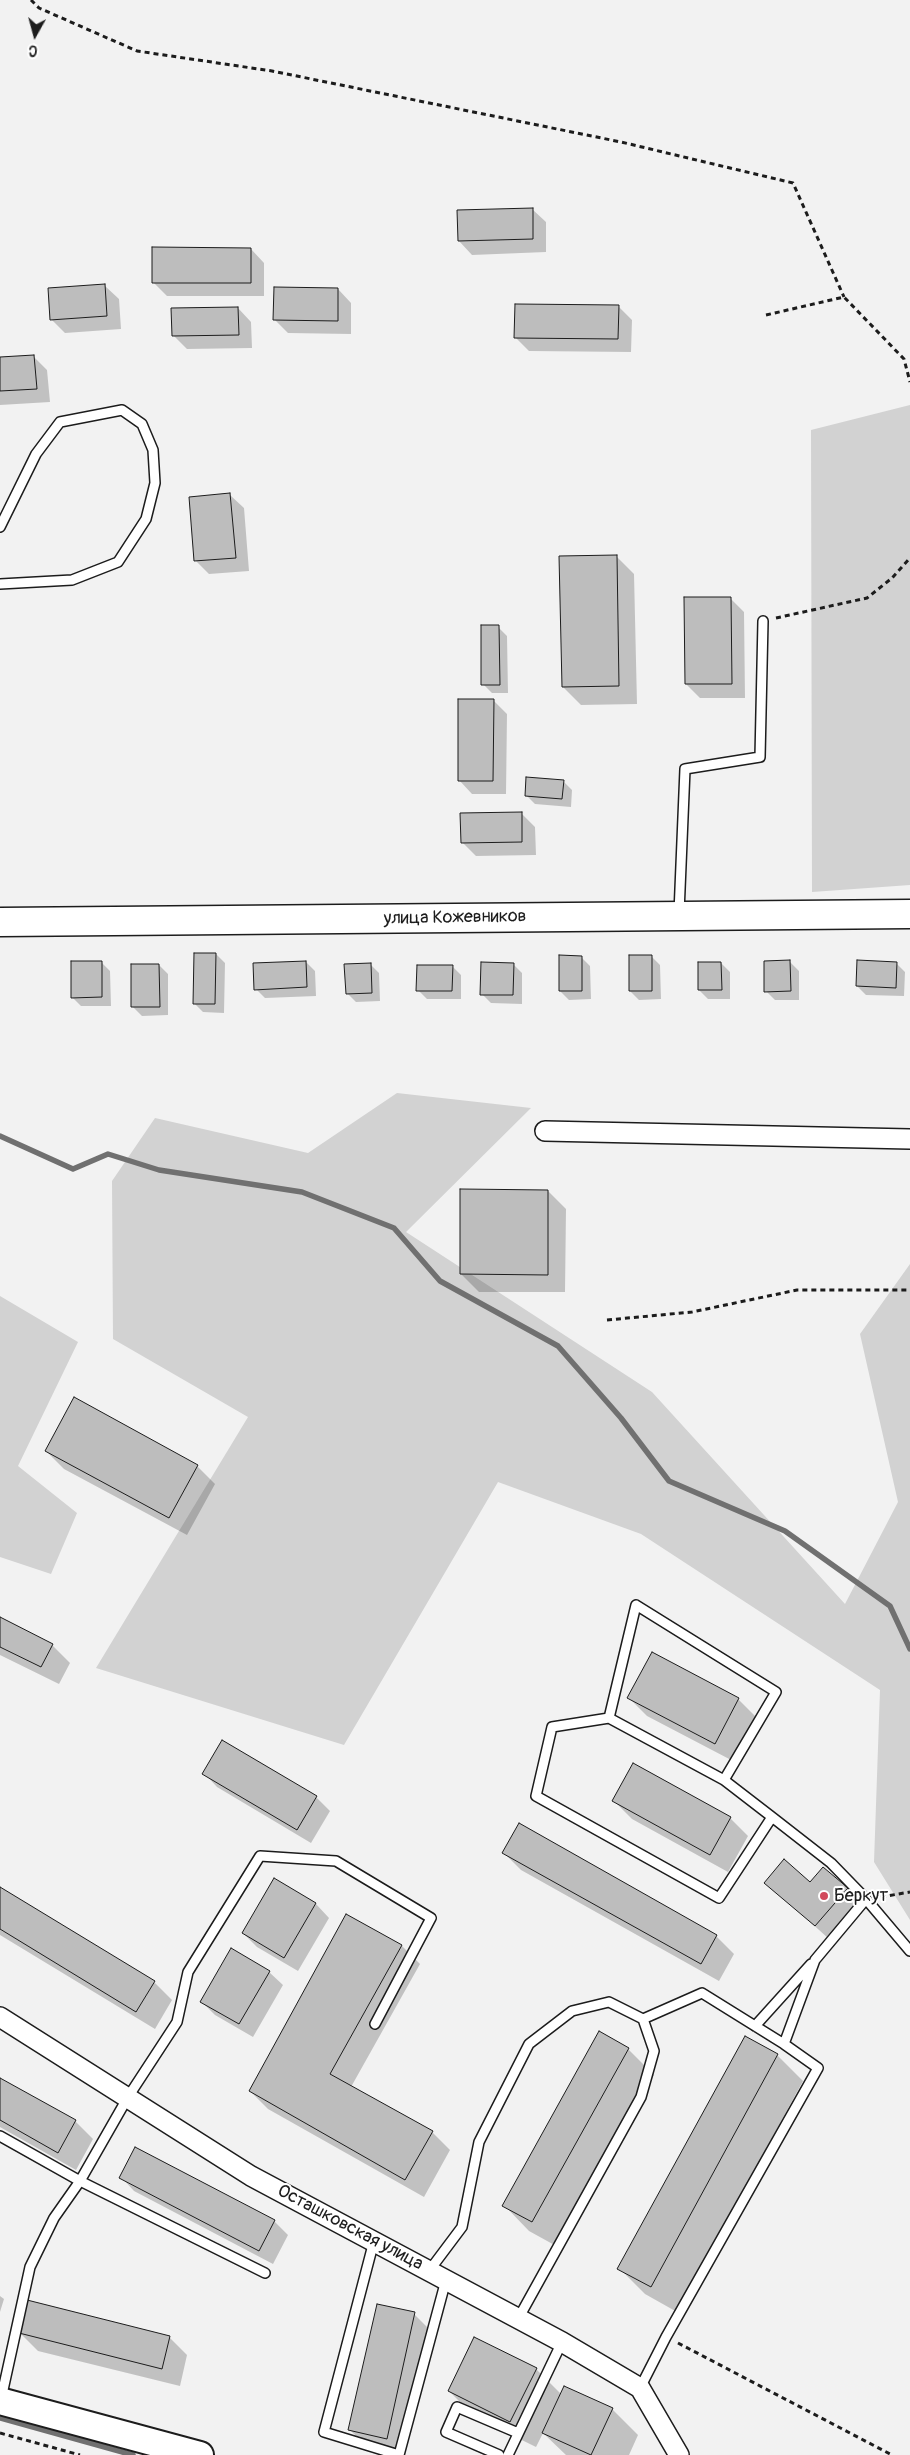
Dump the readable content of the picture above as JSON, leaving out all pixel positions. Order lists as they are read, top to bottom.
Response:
{
  "streets": {
    "main road": ["улица Кожевников"],
    "street": ["Осташковская улица"]
  },
  "places": ["Беркут"],
  "north": "bottom"
}
